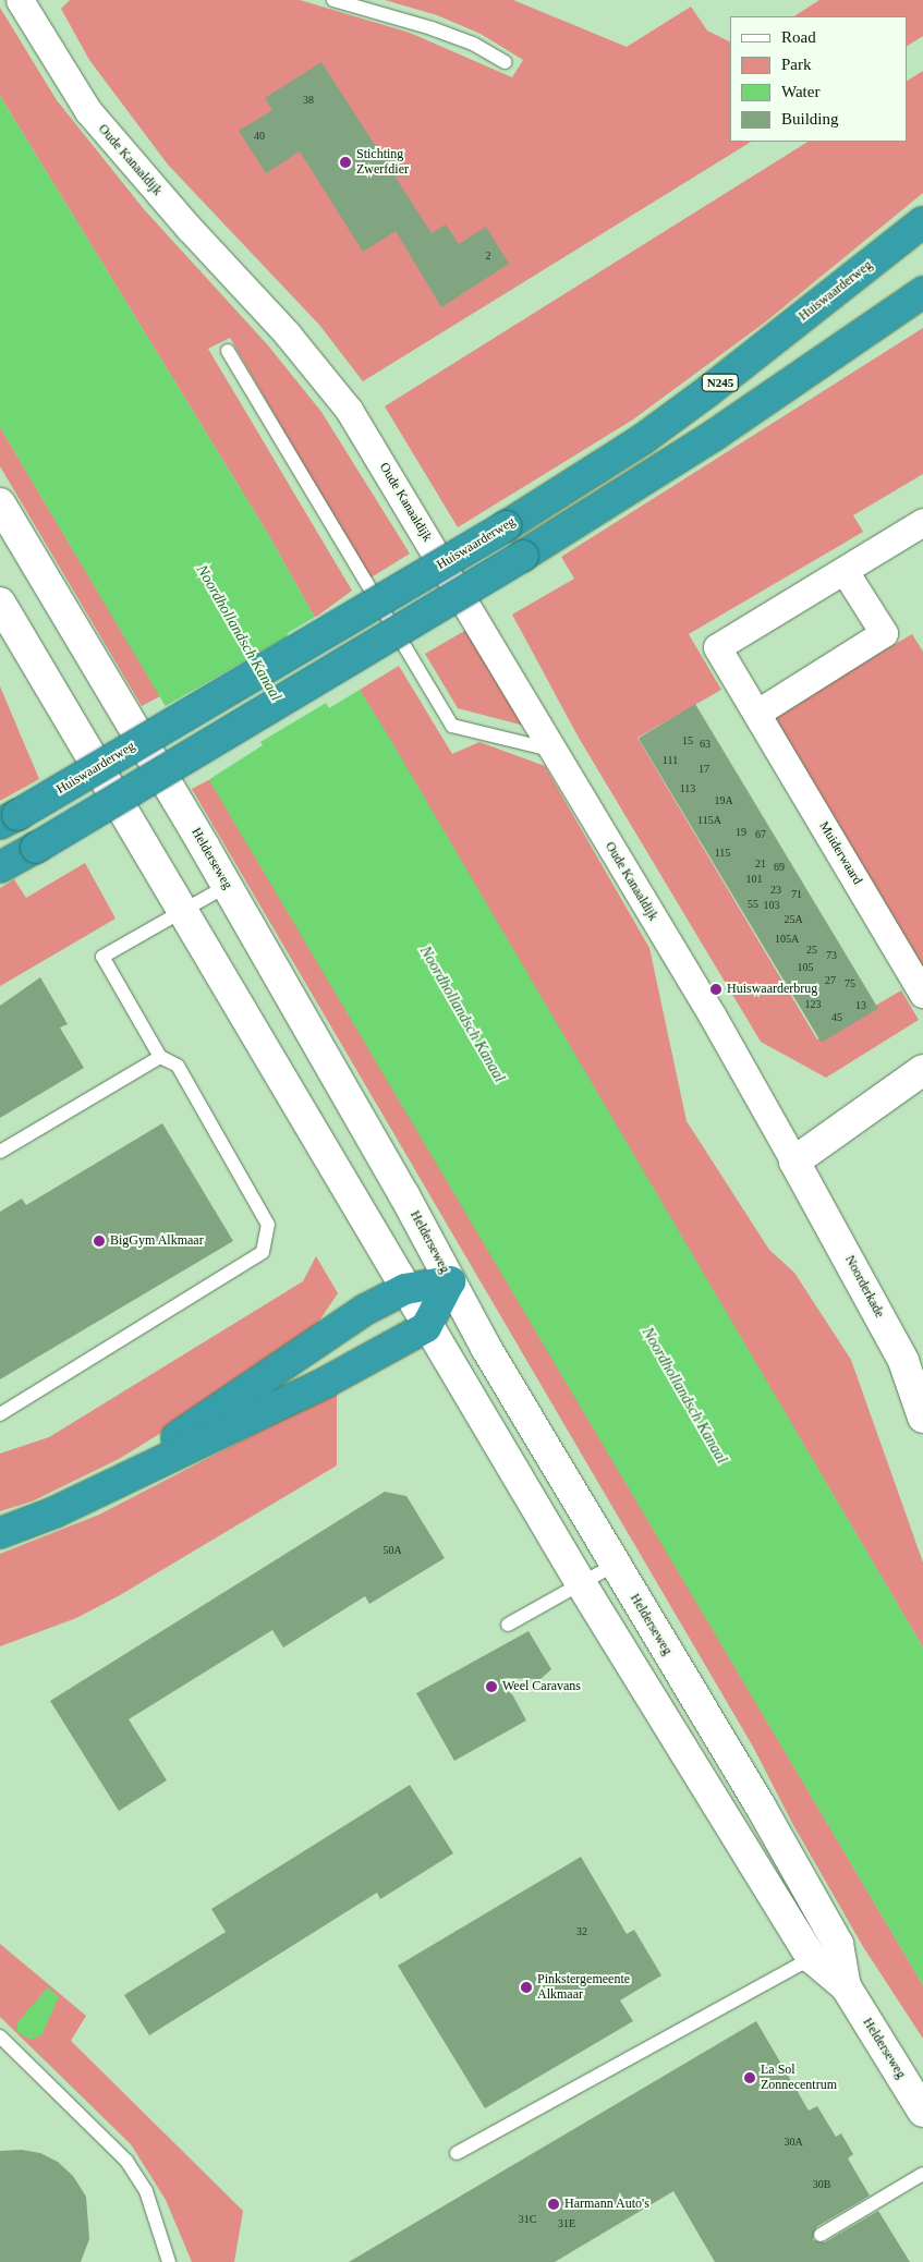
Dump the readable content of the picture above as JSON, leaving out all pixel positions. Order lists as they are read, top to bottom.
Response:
{
  "streets": {
    "highway": ["Huiswaarderweg", "N245"],
    "main road": ["Helderseweg", "Noorderkade"],
    "street": ["Oude Kanaaldijk", "Muiderwaard"]
  },
  "crossings": [
    ["Oude Kanaaldijk", "Noorderkade"]
  ],
  "water": ["Noordhollandsch Kanaal"],
  "places": [
    "Stichting Zwerfdier",
    "Huiswaarderbrug",
    "BigGym Alkmaar",
    "Weel Caravans",
    "Pinkstergemeente Alkmaar",
    "La Sol Zonnecentrum",
    "Harmann Auto's"
  ],
  "house_numbers": [
    "38",
    "40",
    "2",
    "15",
    "63",
    "111",
    "17",
    "113",
    "19A",
    "115A",
    "19",
    "67",
    "115",
    "21",
    "69",
    "101",
    "23",
    "71",
    "55",
    "103",
    "25A",
    "105A",
    "25",
    "73",
    "105",
    "27",
    "75",
    "123",
    "13",
    "45",
    "50A",
    "32",
    "30A",
    "30B",
    "31C",
    "31E"
  ],
  "legend": [
    "Road",
    "Park",
    "Water",
    "Building"
  ]
}
